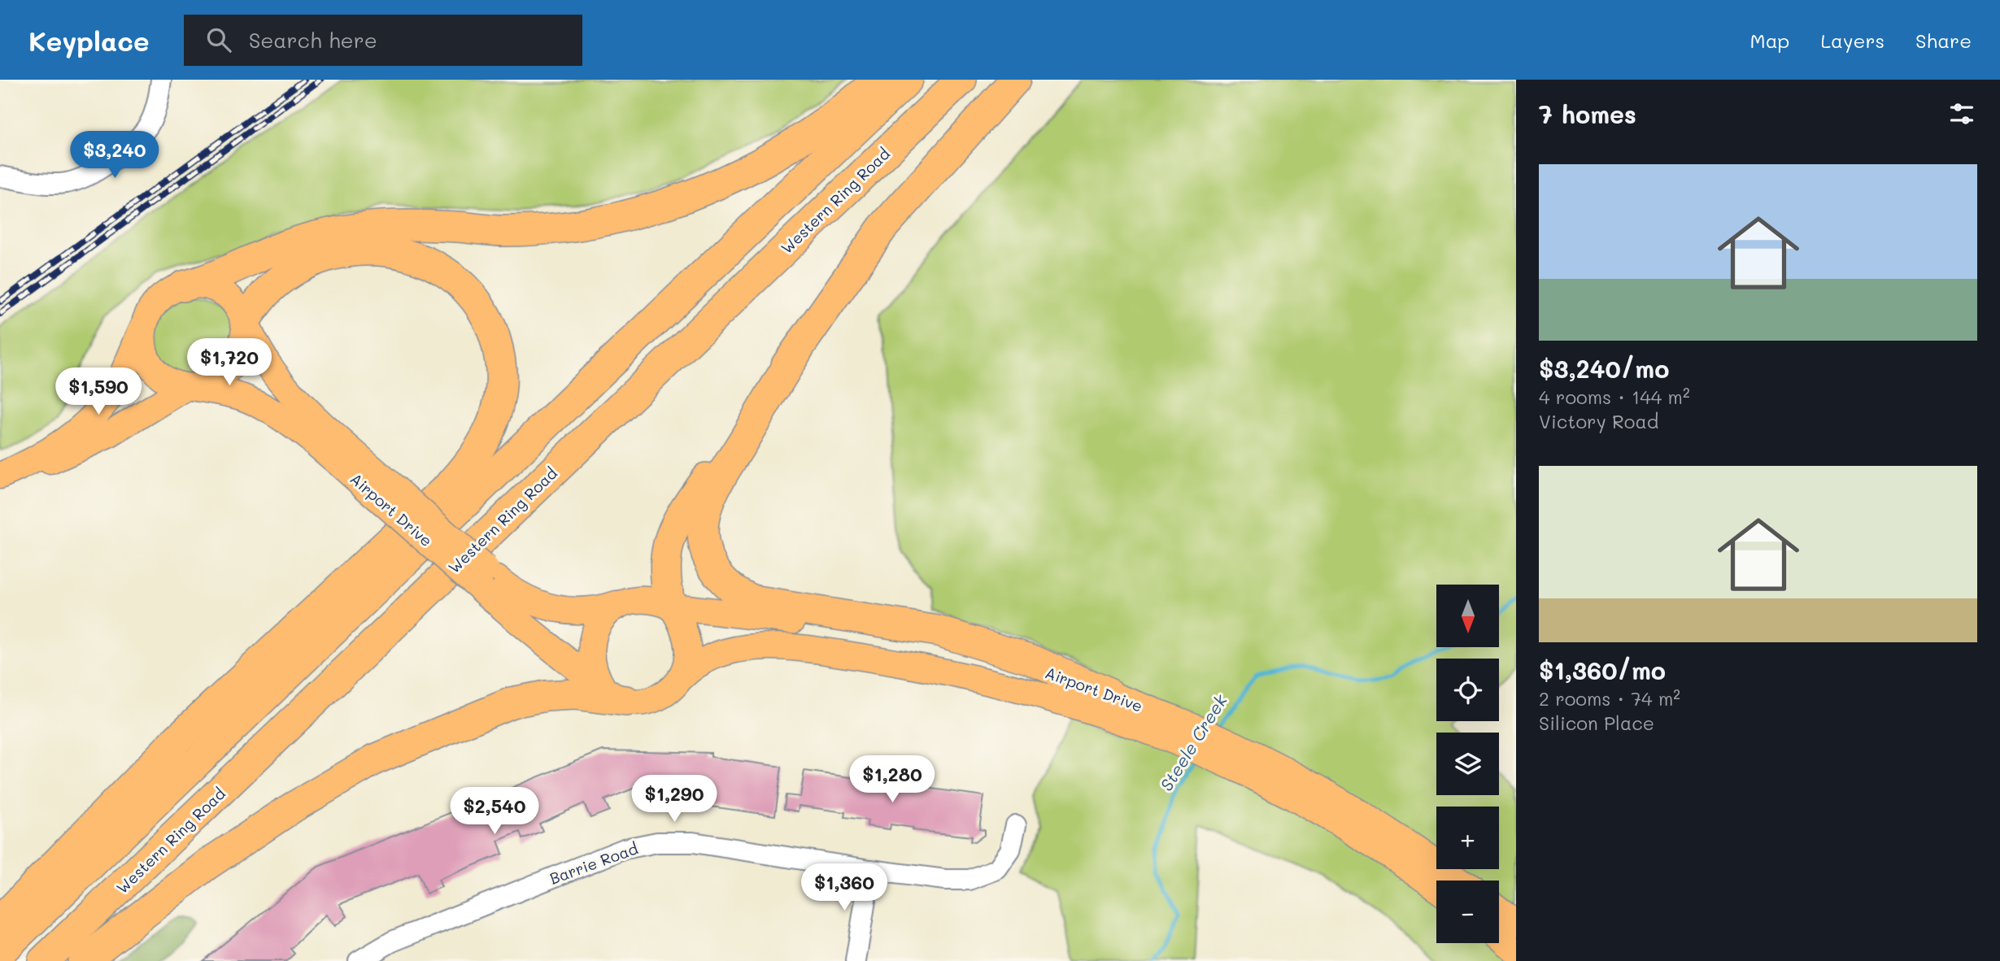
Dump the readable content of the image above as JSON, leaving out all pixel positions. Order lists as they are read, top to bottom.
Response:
{
  "streets": {
    "highway": ["Western Ring Road"],
    "main road": ["Airport Drive"],
    "street": ["Barrie Road"]
  },
  "water": ["Steele Creek"],
  "north": "bottom",
  "page": {
    "header": "Keyplace",
    "search": "Search here",
    "nav": ["Map", "Layers", "Share"],
    "heading": "7 homes",
    "price": [
      "$3,240",
      "$1,720",
      "$1,590",
      "$1,280",
      "$1,290",
      "$2,540",
      "$1,360"
    ],
    "list": [
      {
        "name": "$3,240/mo",
        "note": "4 rooms · 144 m² · Victory Road"
      },
      {
        "name": "$1,360/mo",
        "note": "2 rooms · 74 m² · Silicon Place"
      }
    ],
    "map_buttons": ["+", "−"]
  }
}
